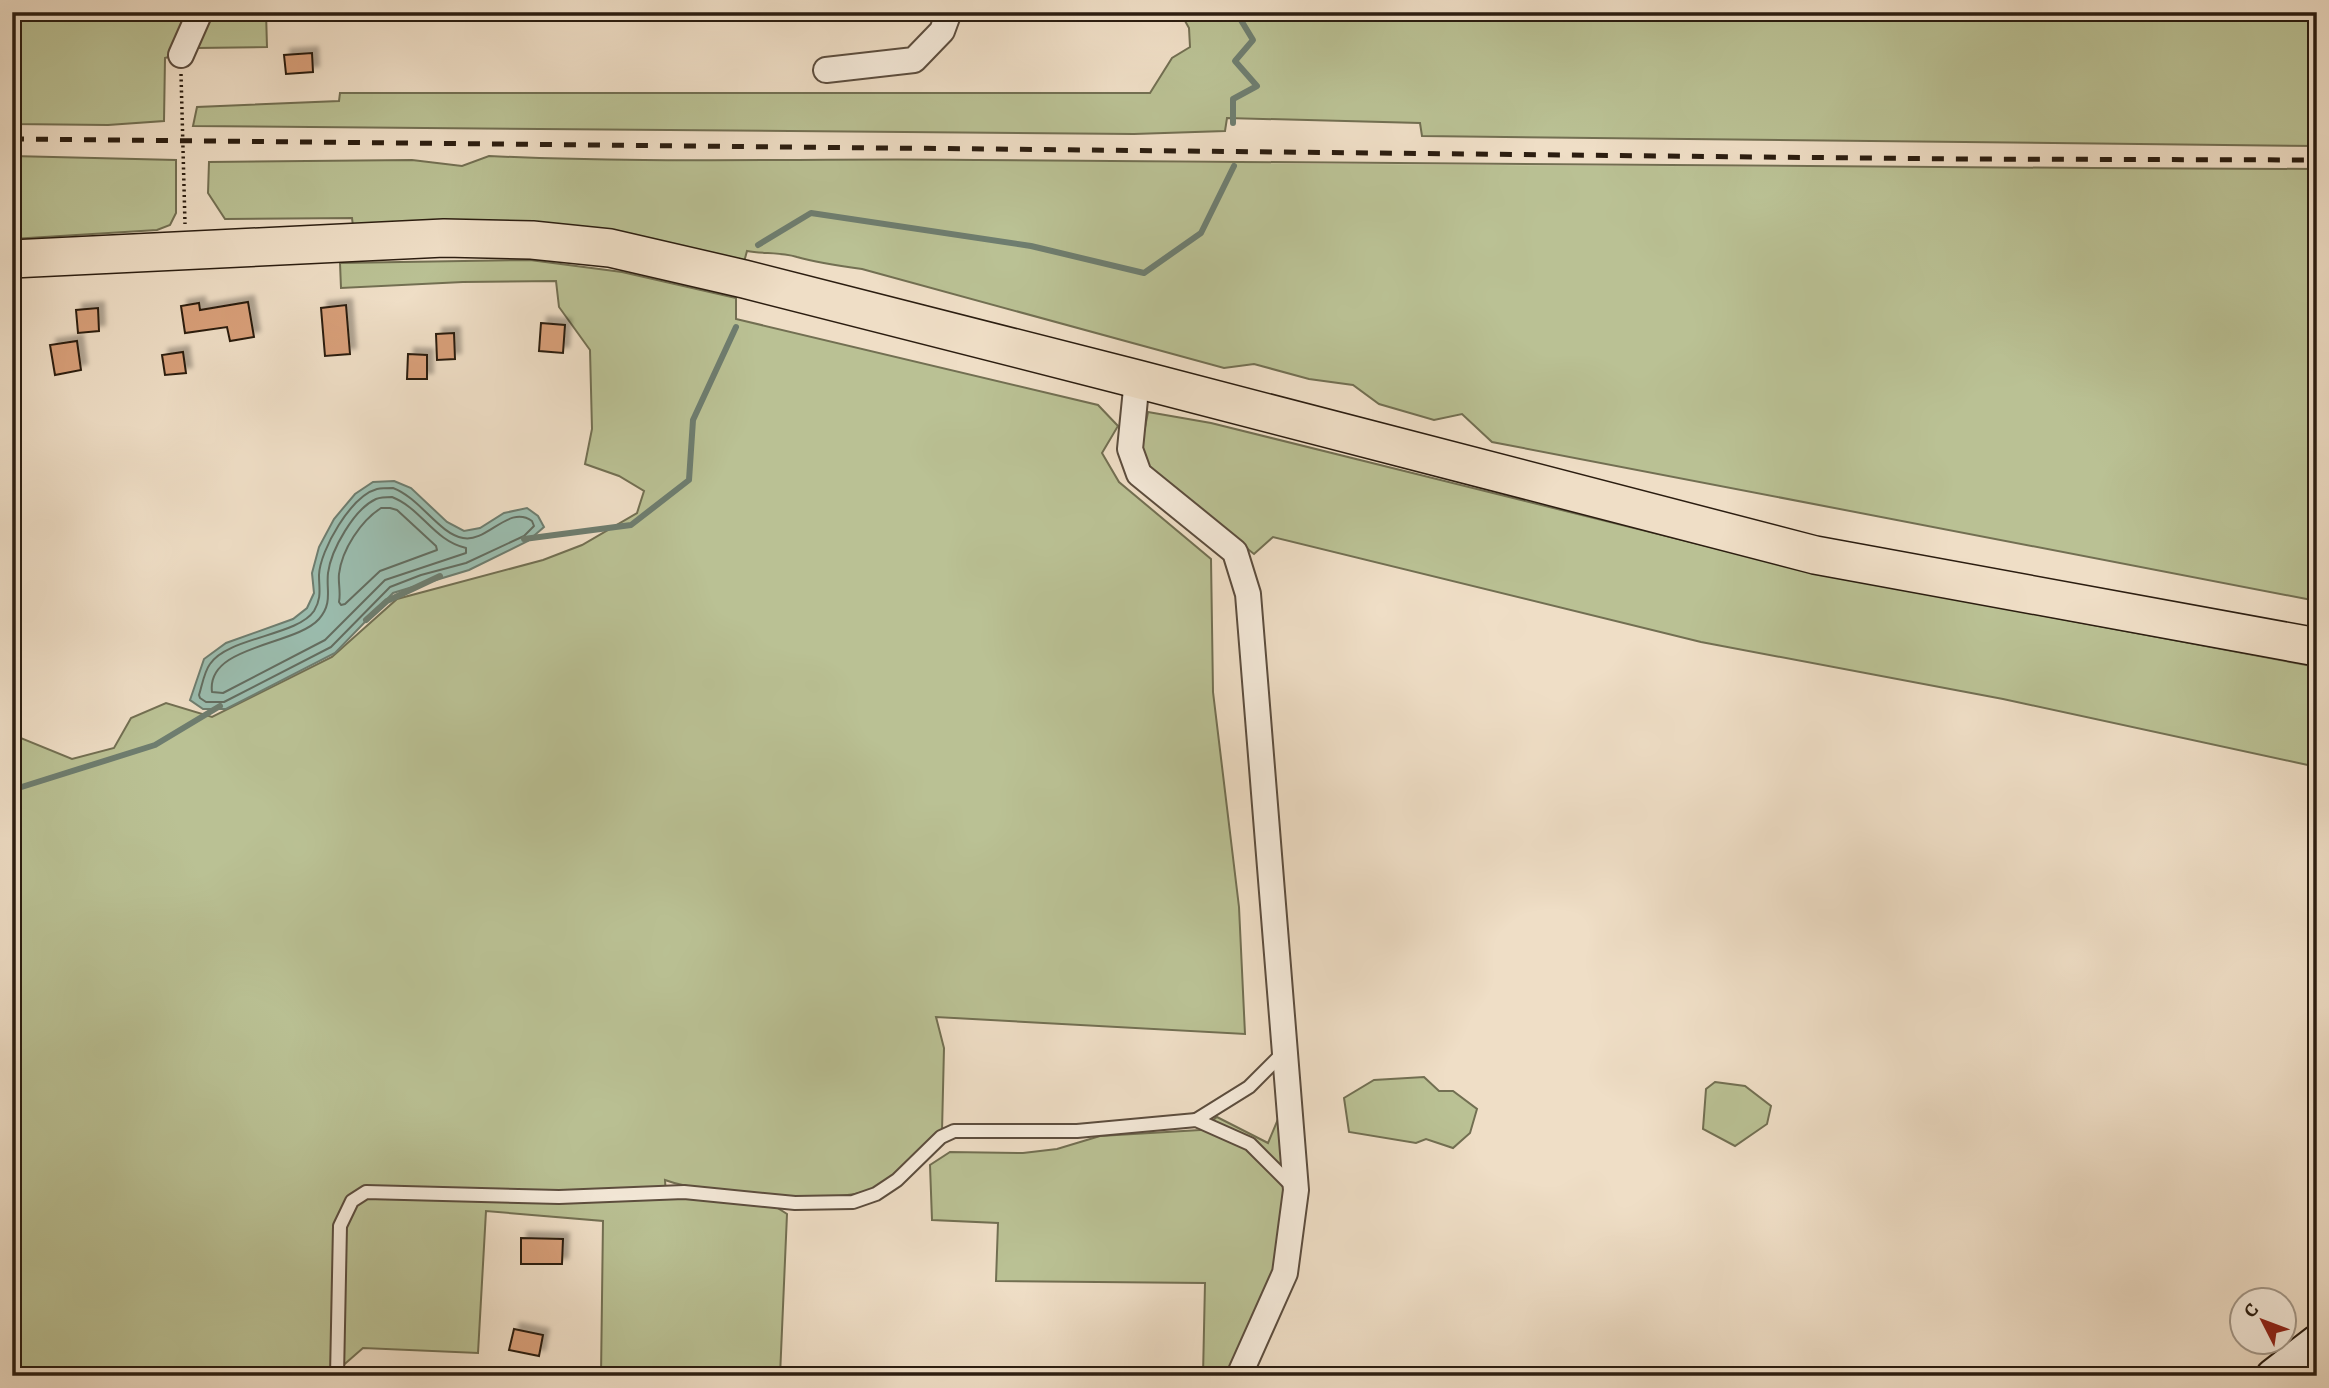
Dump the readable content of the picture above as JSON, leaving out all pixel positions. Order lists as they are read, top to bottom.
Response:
{
  "north": "top left"
}
